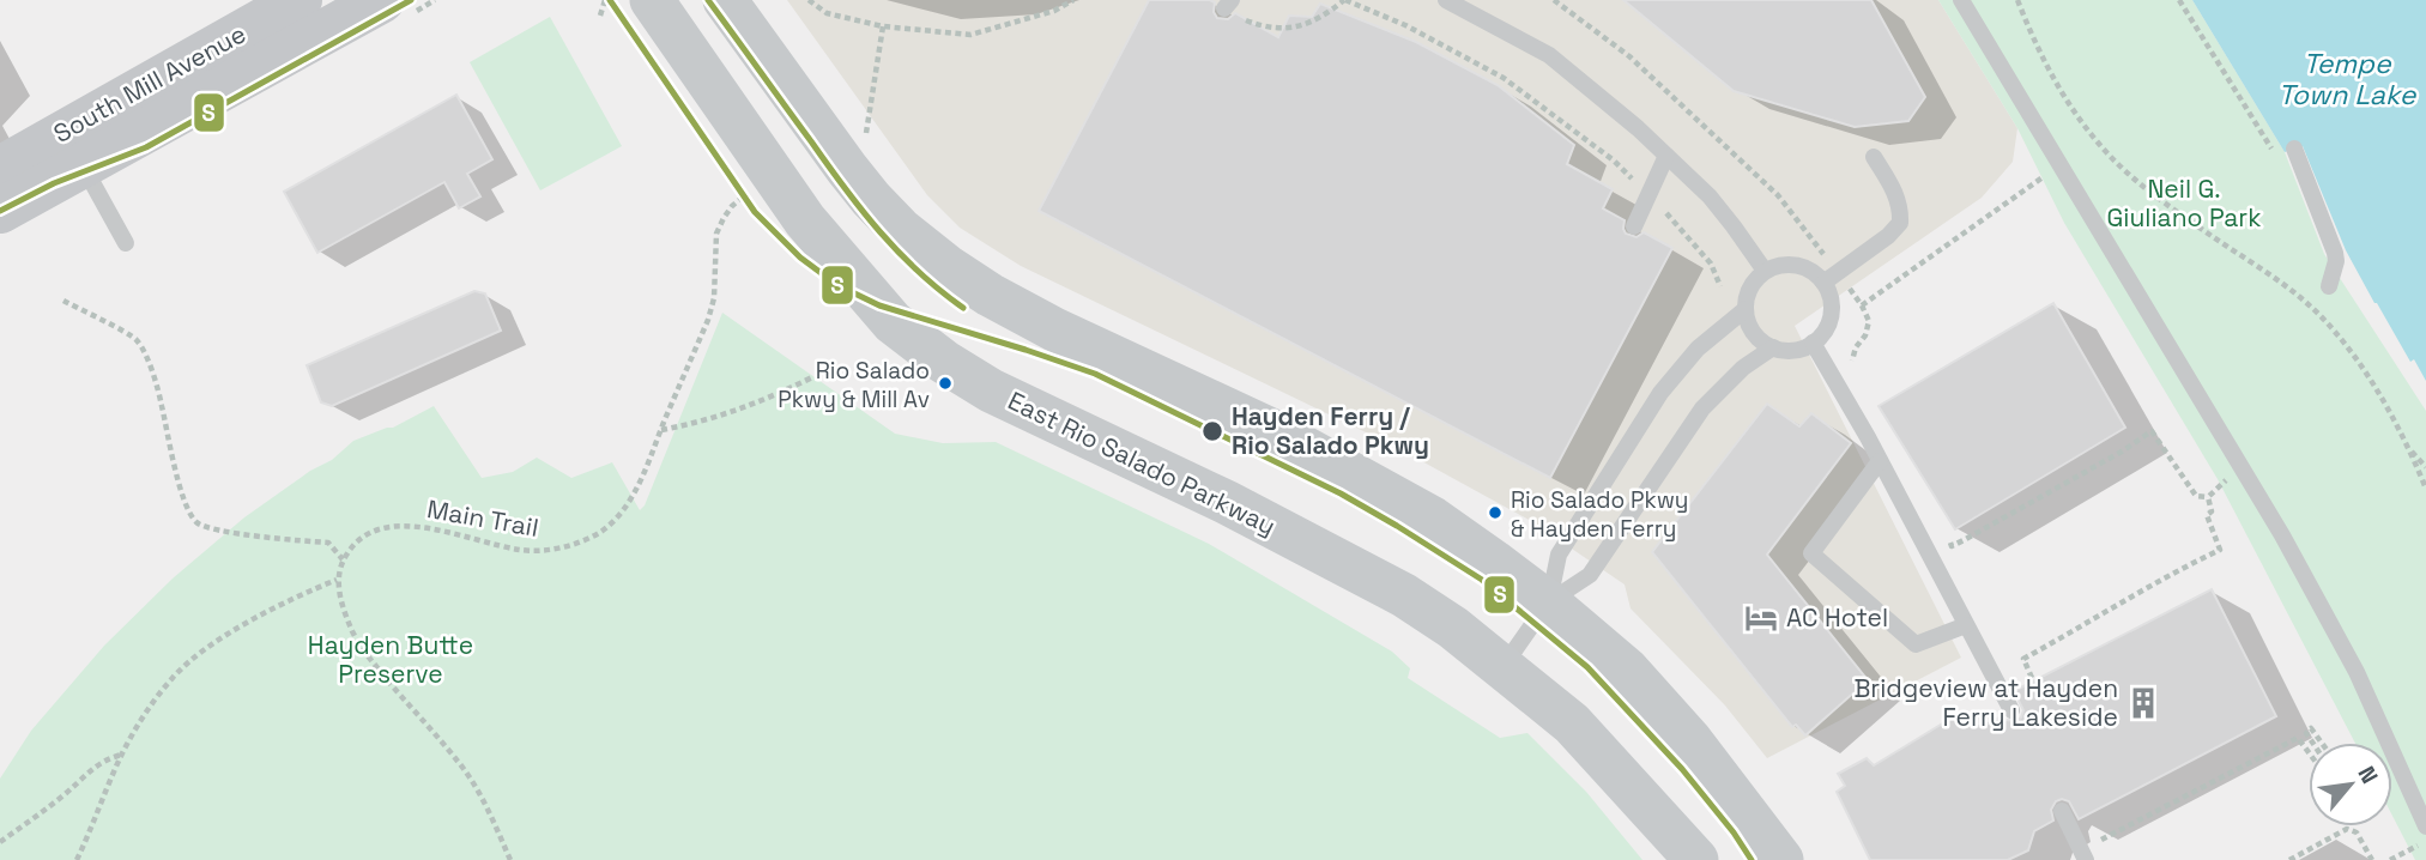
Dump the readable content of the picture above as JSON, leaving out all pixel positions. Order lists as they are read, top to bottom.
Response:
{
  "streets": {
    "main road": ["South Mill Avenue", "East Rio Salado Parkway"],
    "path": ["Main Trail"]
  },
  "water": ["Tempe Town Lake"],
  "parks": ["Neil G. Giuliano Park", "Hayden Butte Preserve"],
  "places": {
    "other": ["Rio Salado Pkwy & Mill Av", "Hayden Ferry / Rio Salado Pkwy", "Rio Salado Pkwy & Hayden Ferry"],
    "hotel": ["AC Hotel"],
    "building": ["Bridgeview at Hayden Ferry Lakeside"]
  },
  "lines": ["transit line S"],
  "north": "top right"
}
